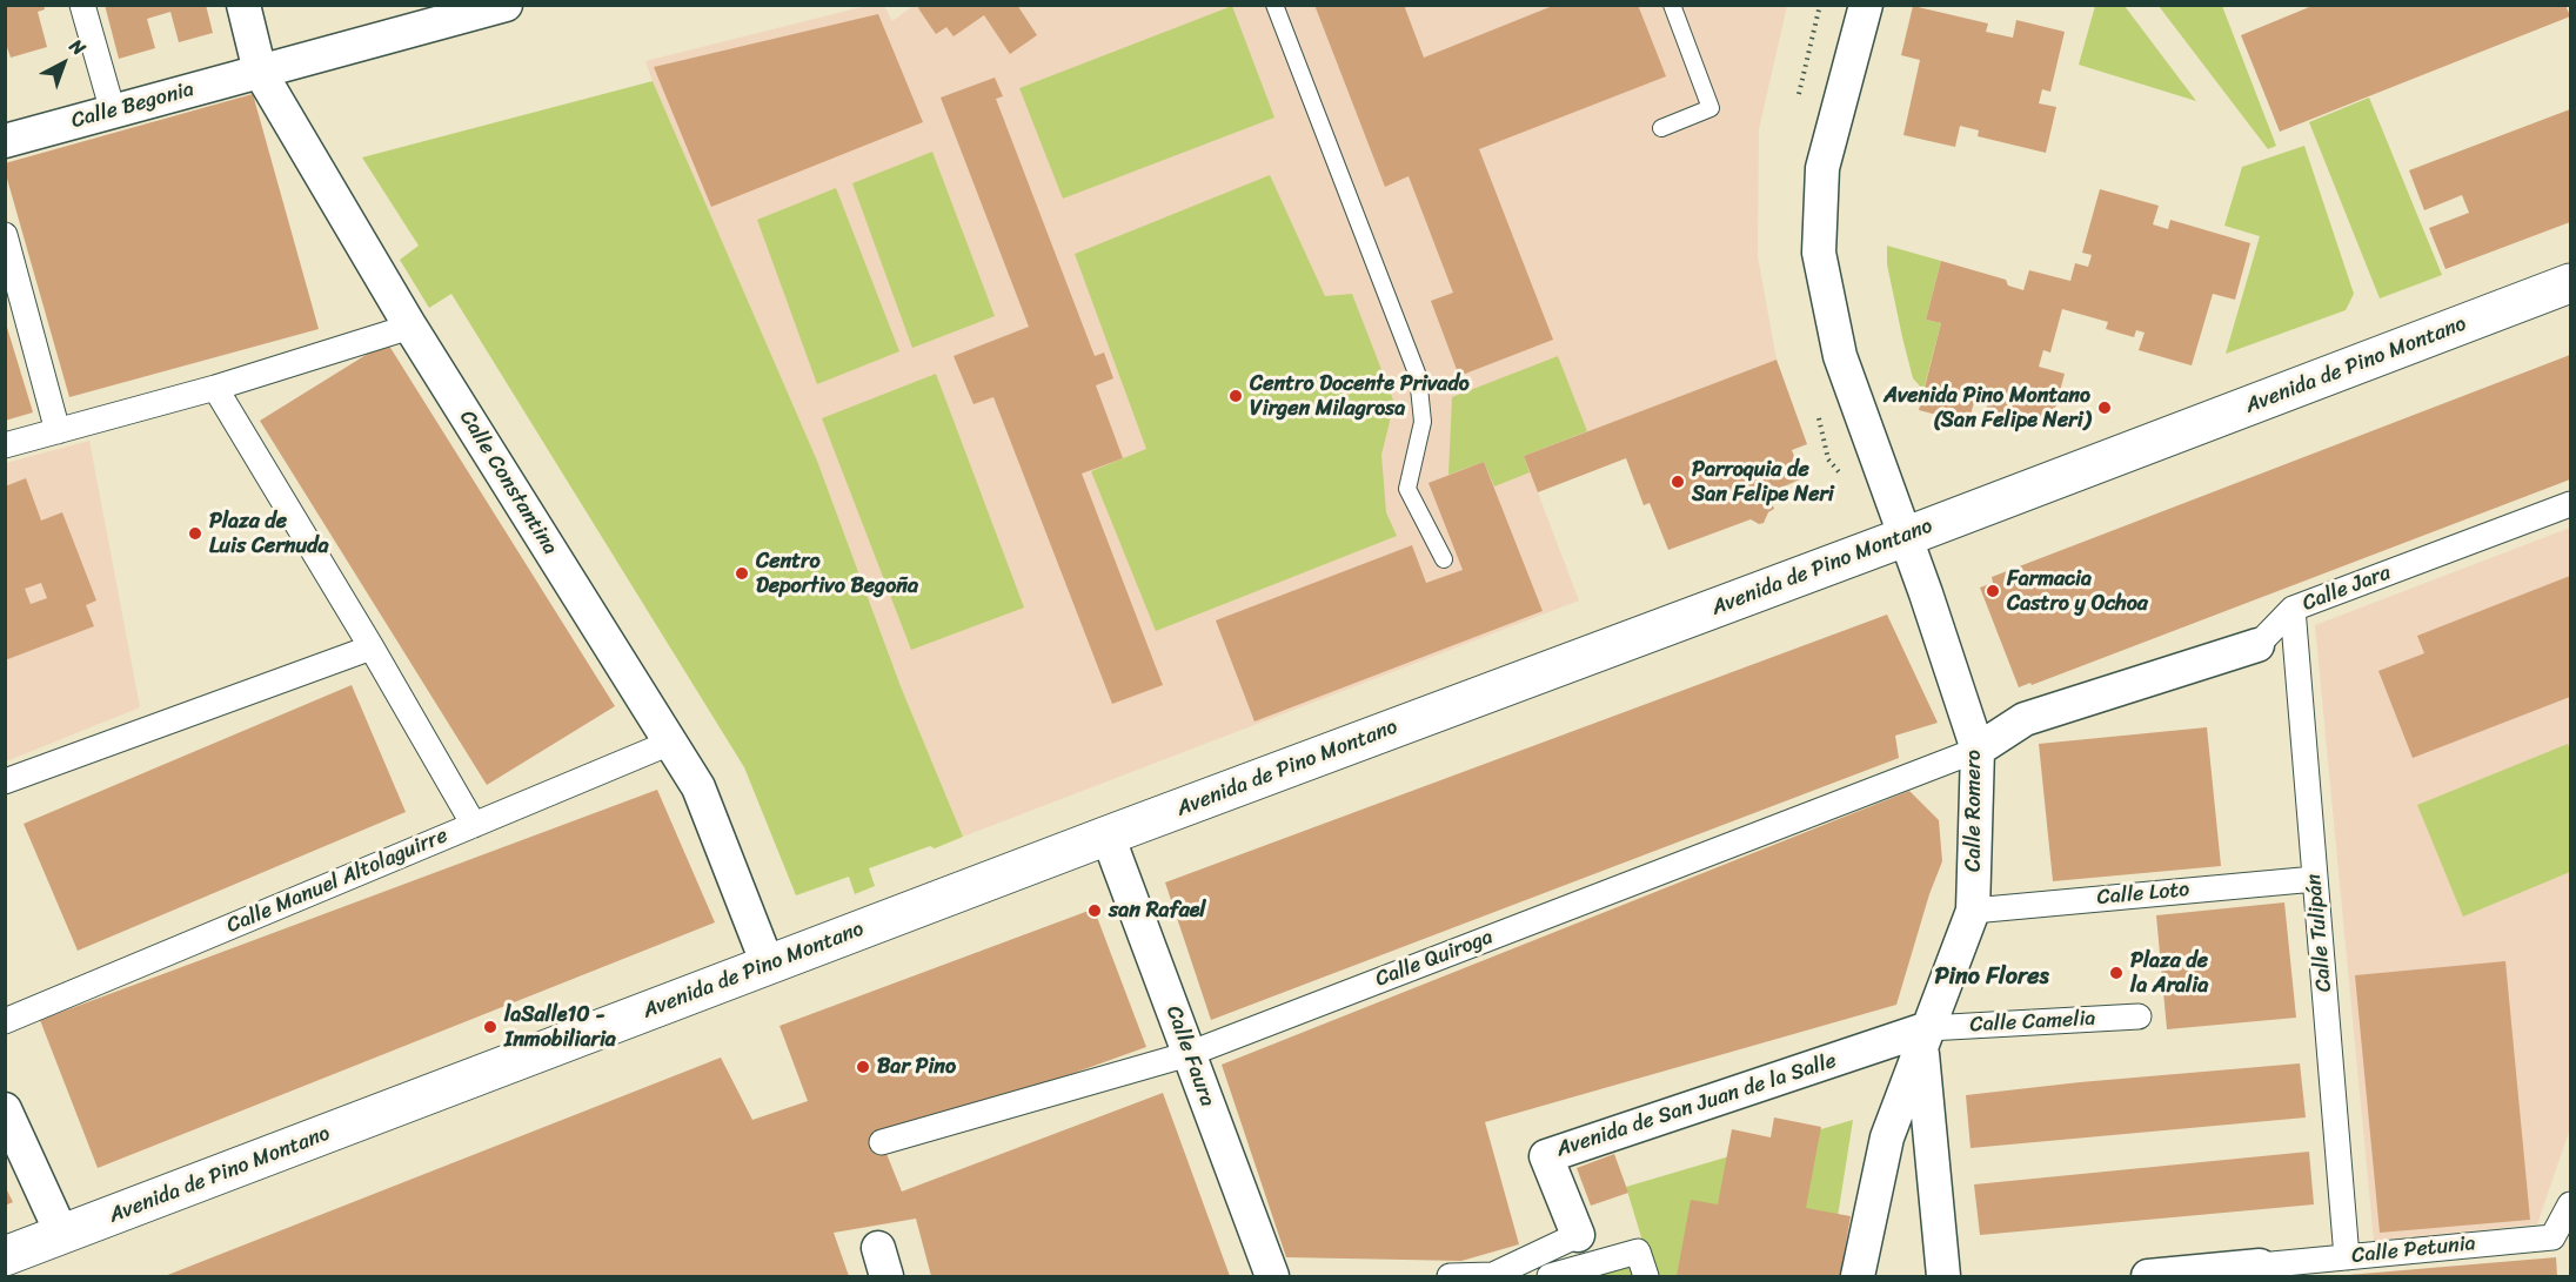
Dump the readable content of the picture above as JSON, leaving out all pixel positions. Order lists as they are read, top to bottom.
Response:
{
  "streets": {
    "street": [
      "Calle Begonia",
      "Avenida de Pino Montano",
      "Calle Constantina",
      "Calle Jara",
      "Calle Romero",
      "Calle Manuel Altolaguirre",
      "Calle Loto",
      "Calle Tulipán",
      "Calle Quiroga",
      "Calle Camelia",
      "Calle Faura",
      "Avenida de San Juan de la Salle",
      "Calle Petunia"
    ]
  },
  "crossings": [
    ["Calle Begonia", "Calle Constantina"],
    ["Avenida de Pino Montano", "Calle Constantina"],
    ["Avenida de Pino Montano", "Calle Romero"],
    ["Avenida de Pino Montano", "Calle Faura"],
    ["Calle Constantina", "Calle Manuel Altolaguirre"],
    ["Calle Jara", "Calle Romero"],
    ["Calle Jara", "Calle Tulipán"],
    ["Calle Jara", "Calle Quiroga"],
    ["Calle Romero", "Calle Loto"],
    ["Calle Romero", "Calle Quiroga"],
    ["Calle Romero", "Calle Camelia"],
    ["Calle Romero", "Avenida de San Juan de la Salle"],
    ["Calle Loto", "Calle Tulipán"],
    ["Calle Tulipán", "Calle Petunia"],
    ["Calle Quiroga", "Calle Faura"],
    ["Calle Camelia", "Avenida de San Juan de la Salle"]
  ],
  "districts": ["Pino Flores"],
  "places": [
    "Centro Docente Privado Virgen Milagrosa",
    "Avenida Pino Montano (San Felipe Neri)",
    "Parroquia de San Felipe Neri",
    "Plaza de Luis Cernuda",
    "Centro Deportivo Begoña",
    "Farmacia Castro y Ochoa",
    "san Rafael",
    "Plaza de la Aralia",
    "laSalle10 - Inmobiliaria",
    "Bar Pino"
  ],
  "north": "top right"
}
